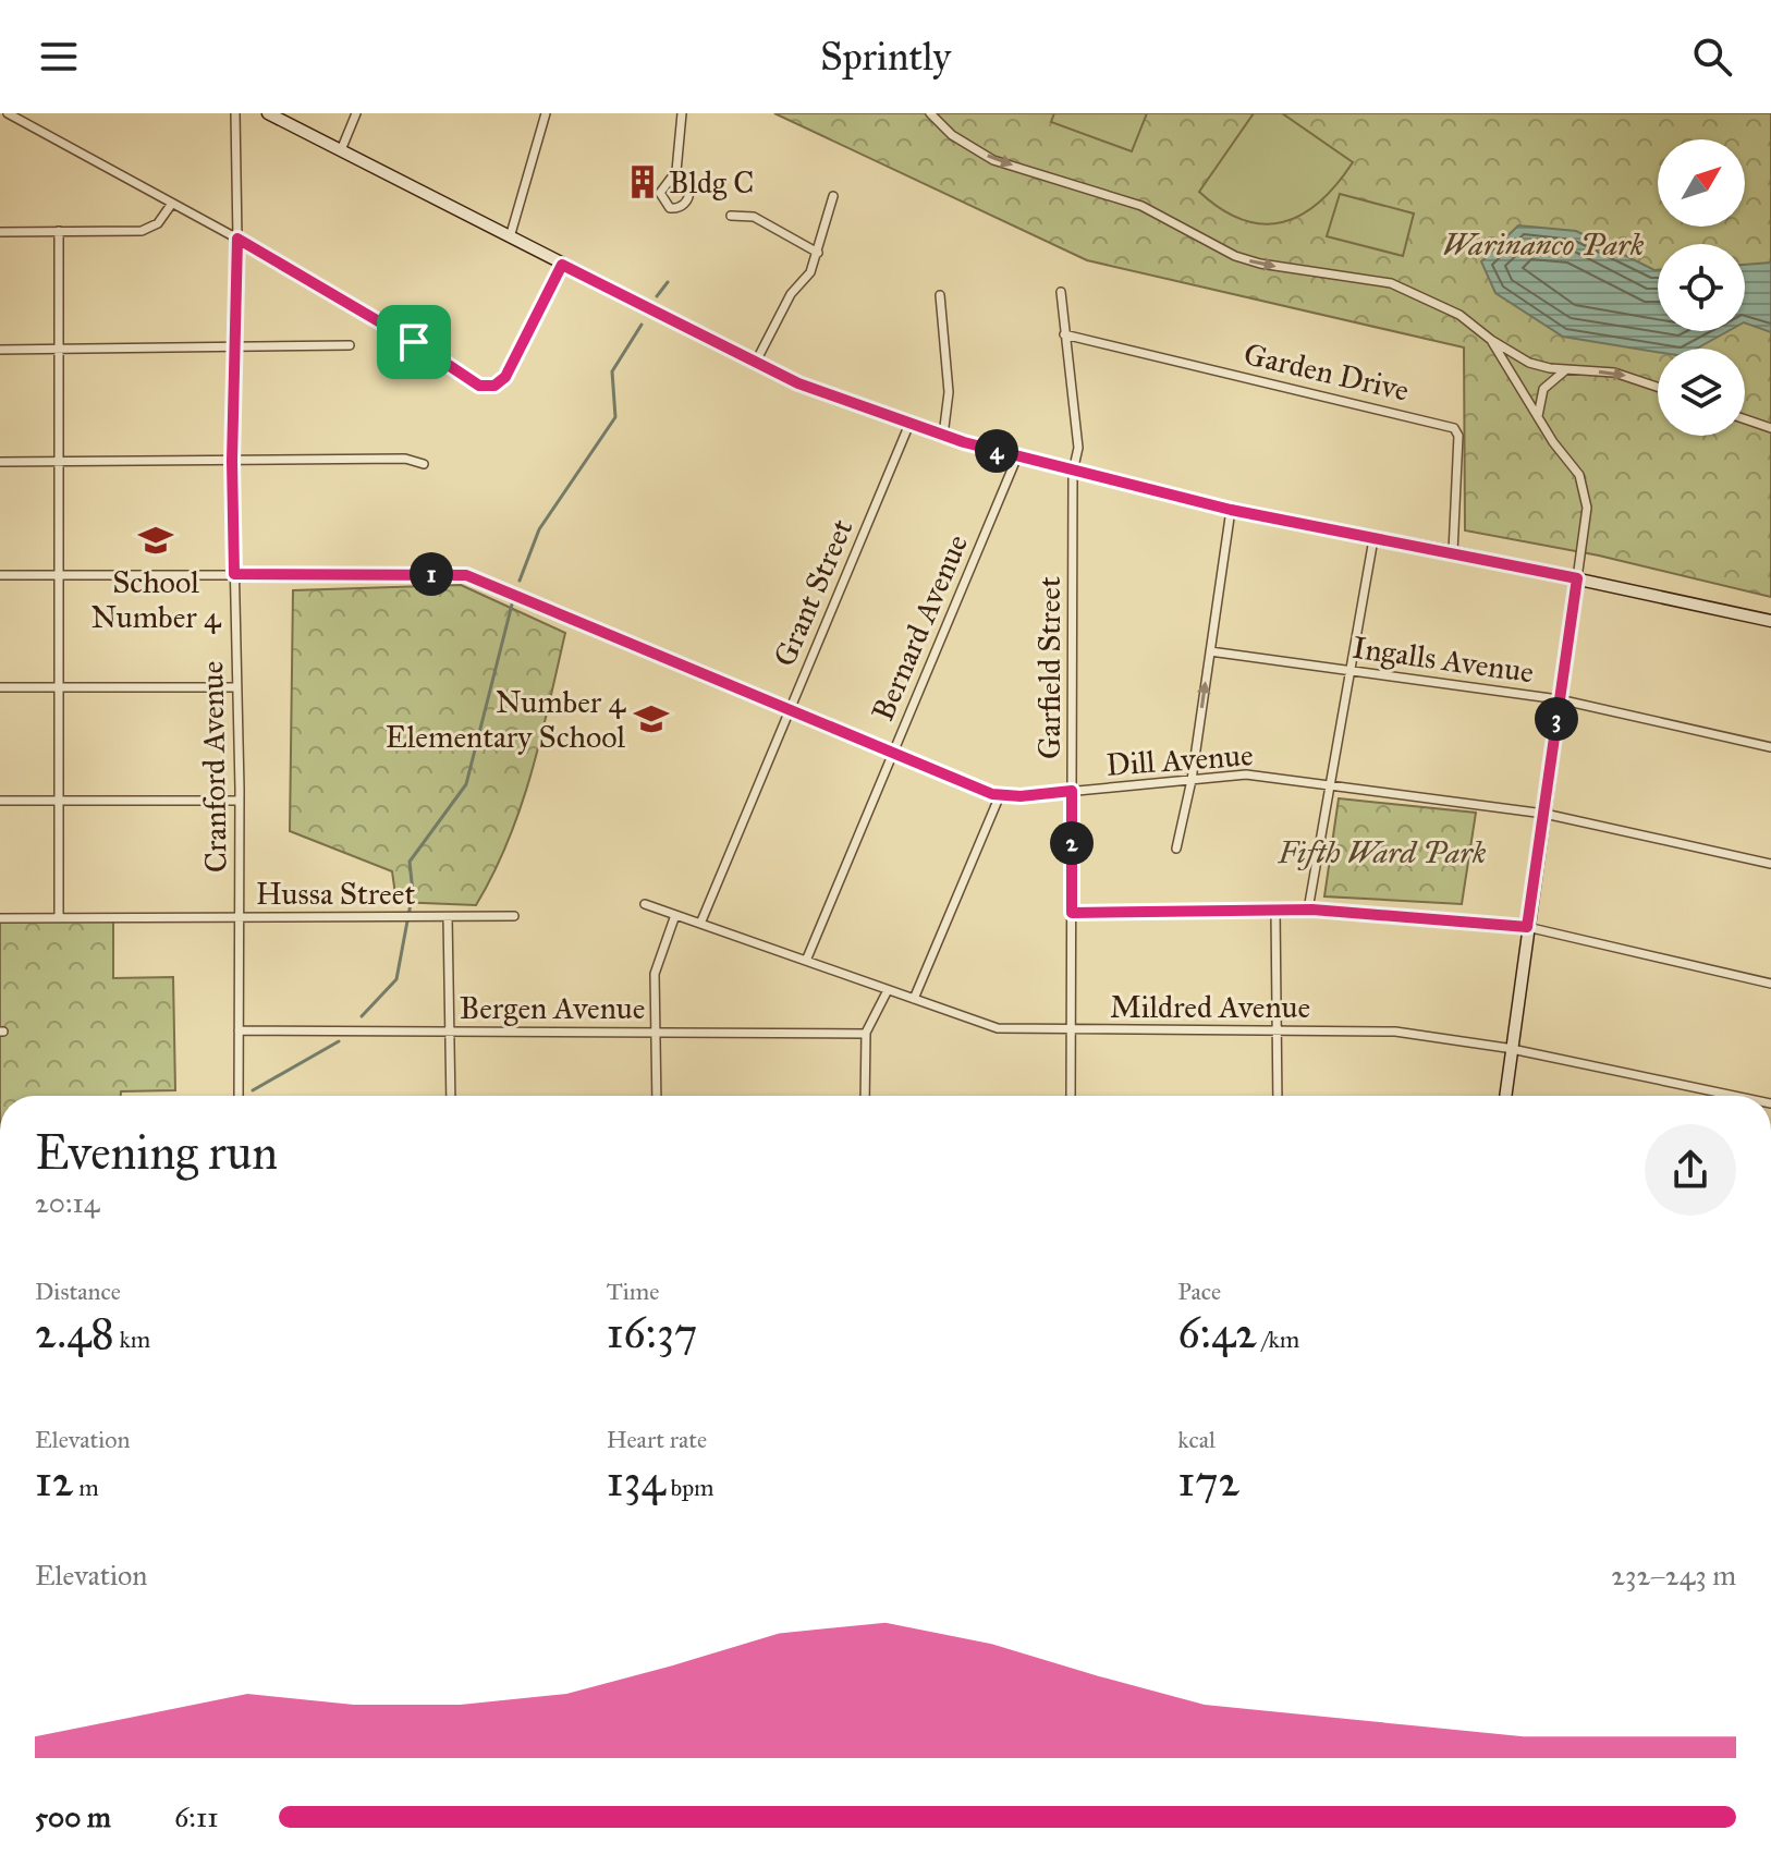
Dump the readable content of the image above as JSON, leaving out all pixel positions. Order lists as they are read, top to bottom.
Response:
{
  "streets": {
    "street": [
      "Garden Drive",
      "Grant Street",
      "Bernard Avenue",
      "Ingalls Avenue",
      "Garfield Street",
      "Dill Avenue",
      "Cranford Avenue",
      "Hussa Street",
      "Mildred Avenue",
      "Bergen Avenue"
    ]
  },
  "crossings": [
    ["Garden Drive", "Garfield Street"],
    ["Grant Street", "Dill Avenue"],
    ["Bernard Avenue", "Dill Avenue"],
    ["Garfield Street", "Dill Avenue"],
    ["Garfield Street", "Mildred Avenue"],
    ["Dill Avenue", "Cranford Avenue"],
    ["Cranford Avenue", "Hussa Street"],
    ["Cranford Avenue", "Bergen Avenue"]
  ],
  "parks": ["Warinanco Park", "Fifth Ward Park"],
  "places": {
    "building": ["Bldg C"],
    "school or university": ["School Number 4", "Number 4 Elementary School"]
  },
  "north": "top right",
  "page": {
    "header": "Sprintly",
    "pins": [
      "4",
      "1",
      "3",
      "2"
    ],
    "heading": ["Evening run", "20:14"],
    "stats": [
      ["Distance", "2.48 km"],
      ["Time", "16:37"],
      ["Pace", "6:42 /km"],
      ["Elevation", "12 m"],
      ["Heart rate", "134 bpm"],
      ["kcal", "172"]
    ],
    "chart": ["Elevation", "232–243 m"],
    "list": [
      {
        "name": "500 m",
        "note": "6:11"
      }
    ]
  }
}
